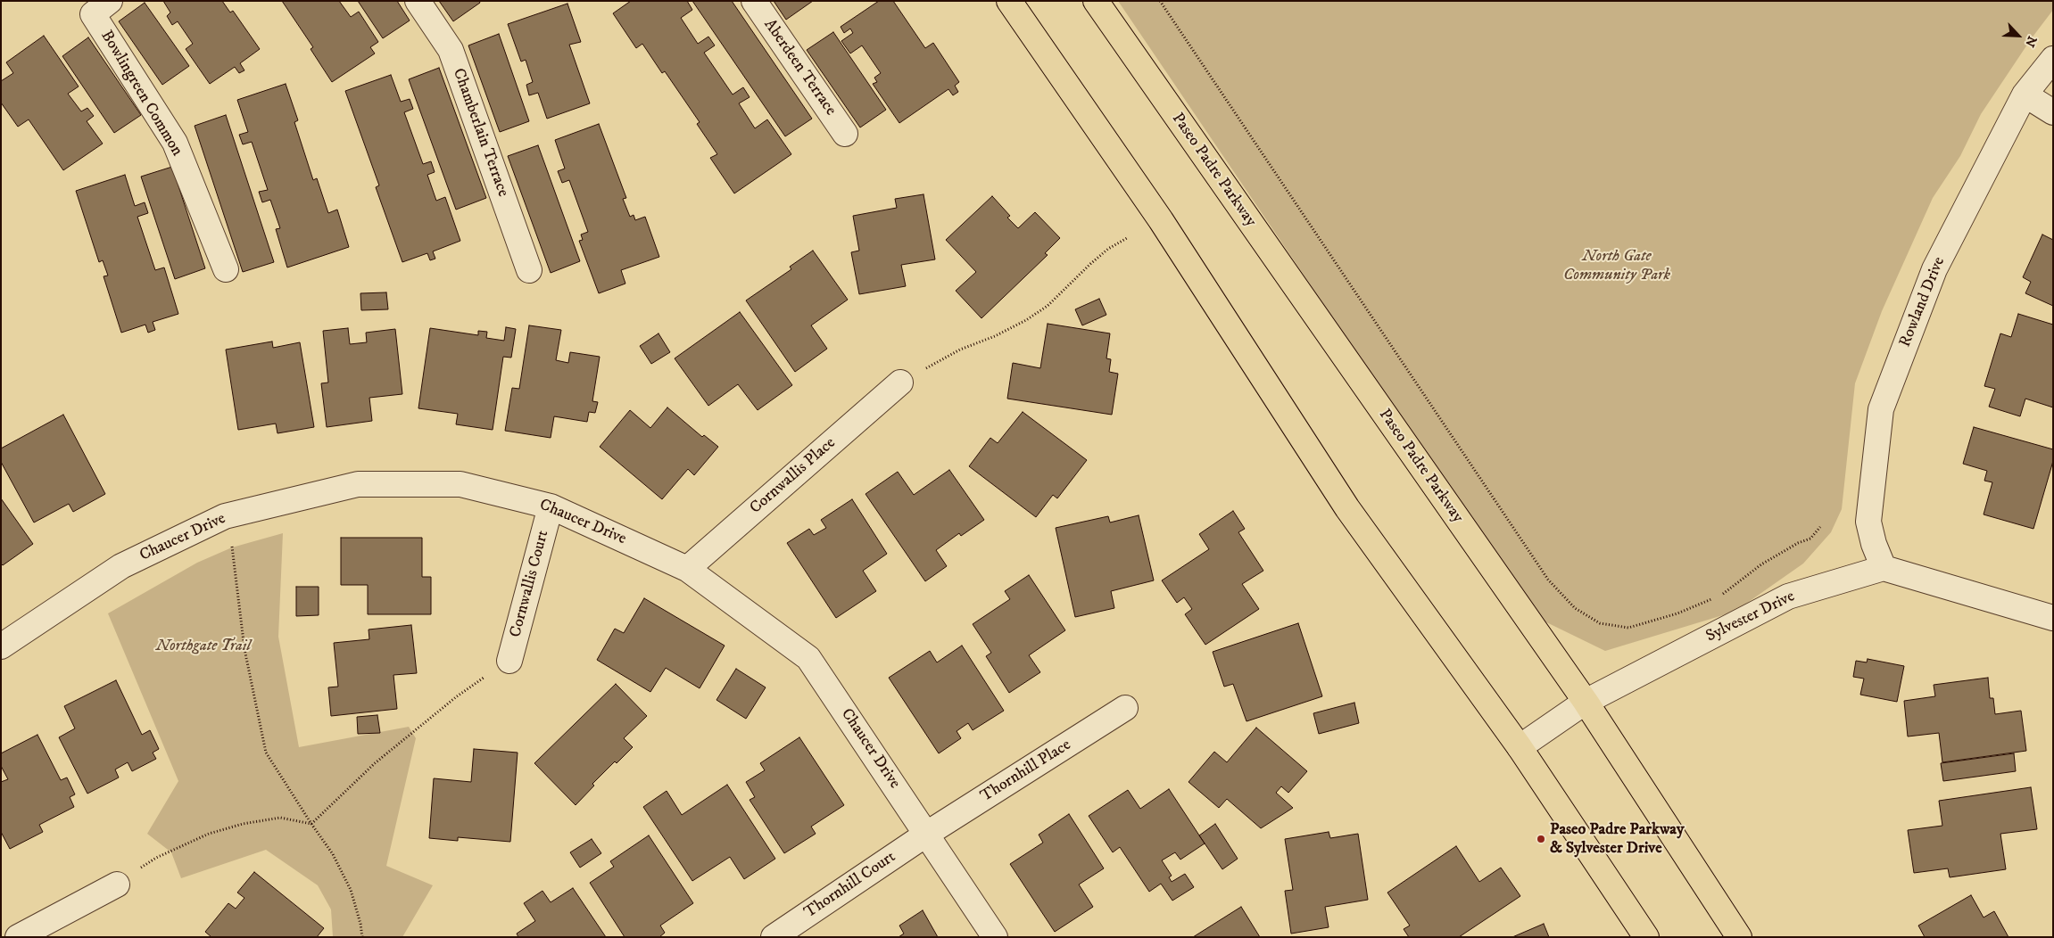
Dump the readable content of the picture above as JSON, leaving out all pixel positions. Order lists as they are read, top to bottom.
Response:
{
  "streets": {
    "main road": ["Paseo Padre Parkway"],
    "street": [
      "Aberdeen Terrace",
      "Bowlingreen Common",
      "Chamberlain Terrace",
      "Rowland Drive",
      "Cornwallis Place",
      "Chaucer Drive",
      "Cornwallis Court",
      "Sylvester Drive",
      "Thornhill Place",
      "Thornhill Court"
    ]
  },
  "crossings": [
    ["Paseo Padre Parkway", "Sylvester Drive"],
    ["Rowland Drive", "Sylvester Drive"],
    ["Cornwallis Place", "Chaucer Drive"],
    ["Chaucer Drive", "Cornwallis Court"],
    ["Chaucer Drive", "Thornhill Place"],
    ["Chaucer Drive", "Thornhill Court"],
    ["Thornhill Place", "Thornhill Court"]
  ],
  "parks": ["North Gate Community Park", "Northgate Trail"],
  "places": ["Paseo Padre Parkway & Sylvester Drive"],
  "north": "bottom right"
}
